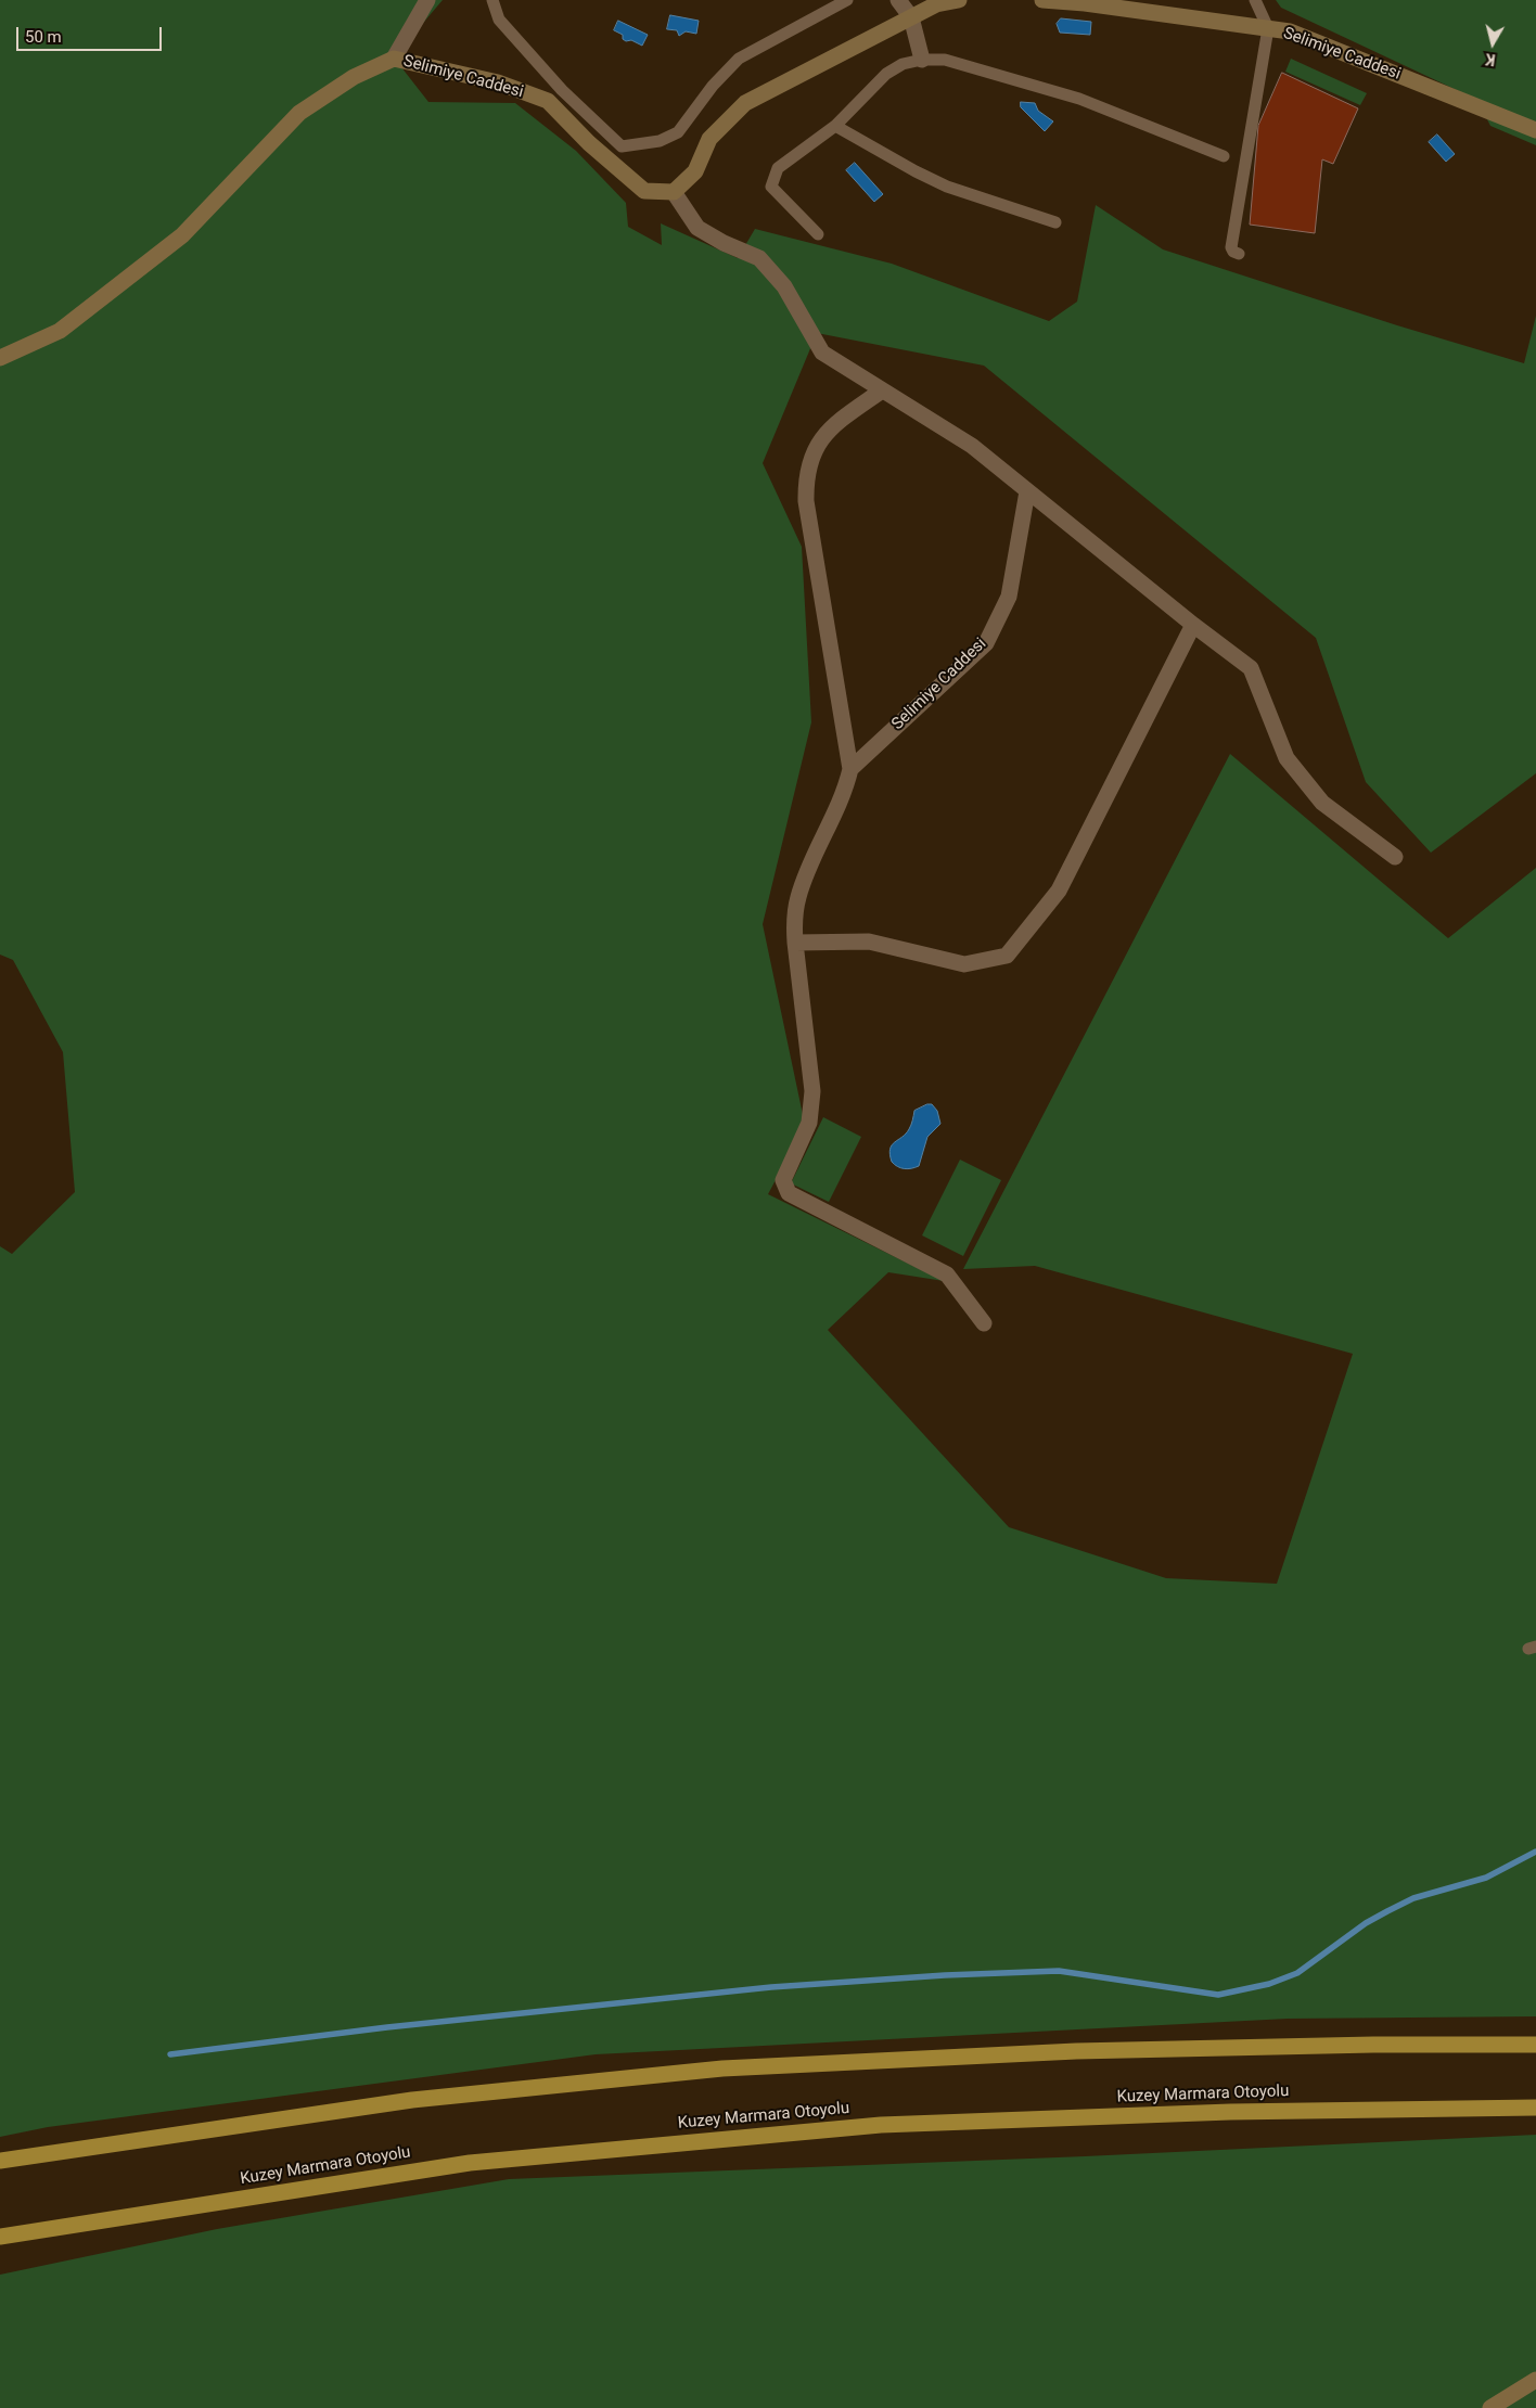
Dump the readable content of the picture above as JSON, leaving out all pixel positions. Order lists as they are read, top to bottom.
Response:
{
  "streets": {
    "highway": ["Kuzey Marmara Otoyolu"],
    "street": ["Selimiye Caddesi"]
  },
  "scale_bar": "50 m",
  "north": "bottom"
}
